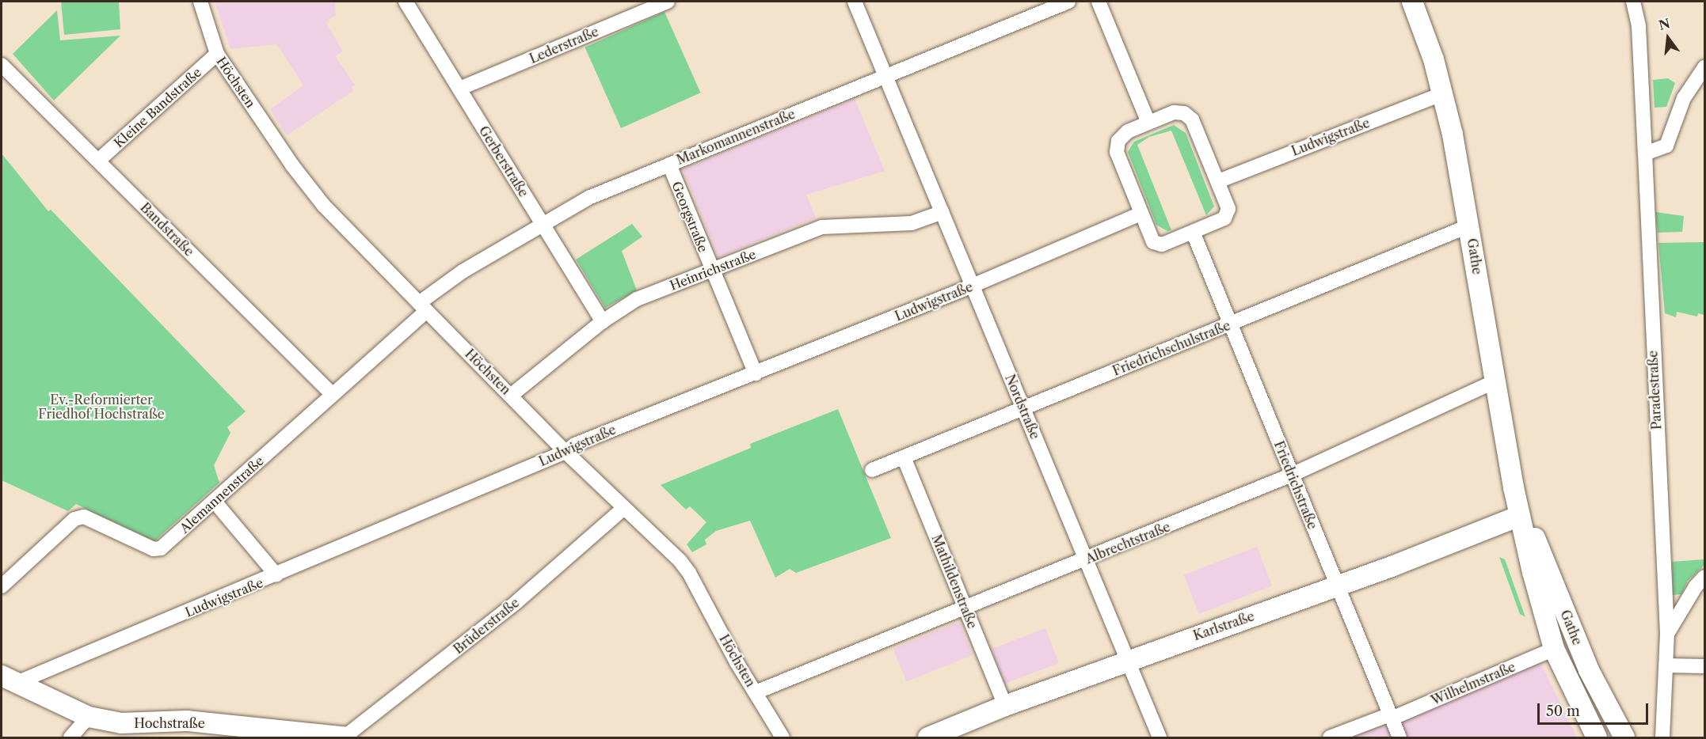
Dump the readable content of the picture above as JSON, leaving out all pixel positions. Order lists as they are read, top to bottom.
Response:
{
  "streets": {
    "main road": ["Gathe", "Karlstraße", "Hochstraße"],
    "street": [
      "Lederstraße",
      "Höchsten",
      "Kleine Bandstraße",
      "Markomannenstraße",
      "Ludwigstraße",
      "Gerberstraße",
      "Georgstraße",
      "Bandstraße",
      "Heinrichstraße",
      "Friedrichschulstraße",
      "Paradestraße",
      "Nordstraße",
      "Friedrichstraße",
      "Alemannenstraße",
      "Albrechtstraße",
      "Mathildenstraße",
      "Brüderstraße",
      "Wilhelmstraße"
    ]
  },
  "crossings": [
    ["Lederstraße", "Gerberstraße"],
    ["Höchsten", "Kleine Bandstraße"],
    ["Höchsten", "Markomannenstraße"],
    ["Höchsten", "Ludwigstraße"],
    ["Höchsten", "Heinrichstraße"],
    ["Höchsten", "Alemannenstraße"],
    ["Höchsten", "Albrechtstraße"],
    ["Höchsten", "Brüderstraße"],
    ["Kleine Bandstraße", "Bandstraße"],
    ["Markomannenstraße", "Gerberstraße"],
    ["Markomannenstraße", "Georgstraße"],
    ["Markomannenstraße", "Nordstraße"],
    ["Markomannenstraße", "Alemannenstraße"],
    ["Ludwigstraße", "Georgstraße"],
    ["Ludwigstraße", "Gathe"],
    ["Ludwigstraße", "Nordstraße"],
    ["Ludwigstraße", "Hochstraße"],
    ["Gerberstraße", "Heinrichstraße"],
    ["Georgstraße", "Heinrichstraße"],
    ["Bandstraße", "Alemannenstraße"],
    ["Gathe", "Friedrichschulstraße"],
    ["Gathe", "Albrechtstraße"],
    ["Gathe", "Karlstraße"],
    ["Gathe", "Wilhelmstraße"],
    ["Heinrichstraße", "Nordstraße"],
    ["Friedrichschulstraße", "Nordstraße"],
    ["Friedrichschulstraße", "Friedrichstraße"],
    ["Friedrichschulstraße", "Mathildenstraße"],
    ["Nordstraße", "Albrechtstraße"],
    ["Nordstraße", "Karlstraße"],
    ["Friedrichstraße", "Albrechtstraße"],
    ["Friedrichstraße", "Karlstraße"],
    ["Friedrichstraße", "Wilhelmstraße"],
    ["Albrechtstraße", "Mathildenstraße"],
    ["Mathildenstraße", "Karlstraße"],
    ["Brüderstraße", "Hochstraße"]
  ],
  "parks": ["Ev.-Reformierter Friedhof Hochstraße"],
  "scale_bar": "50 m",
  "north": "top"
}
